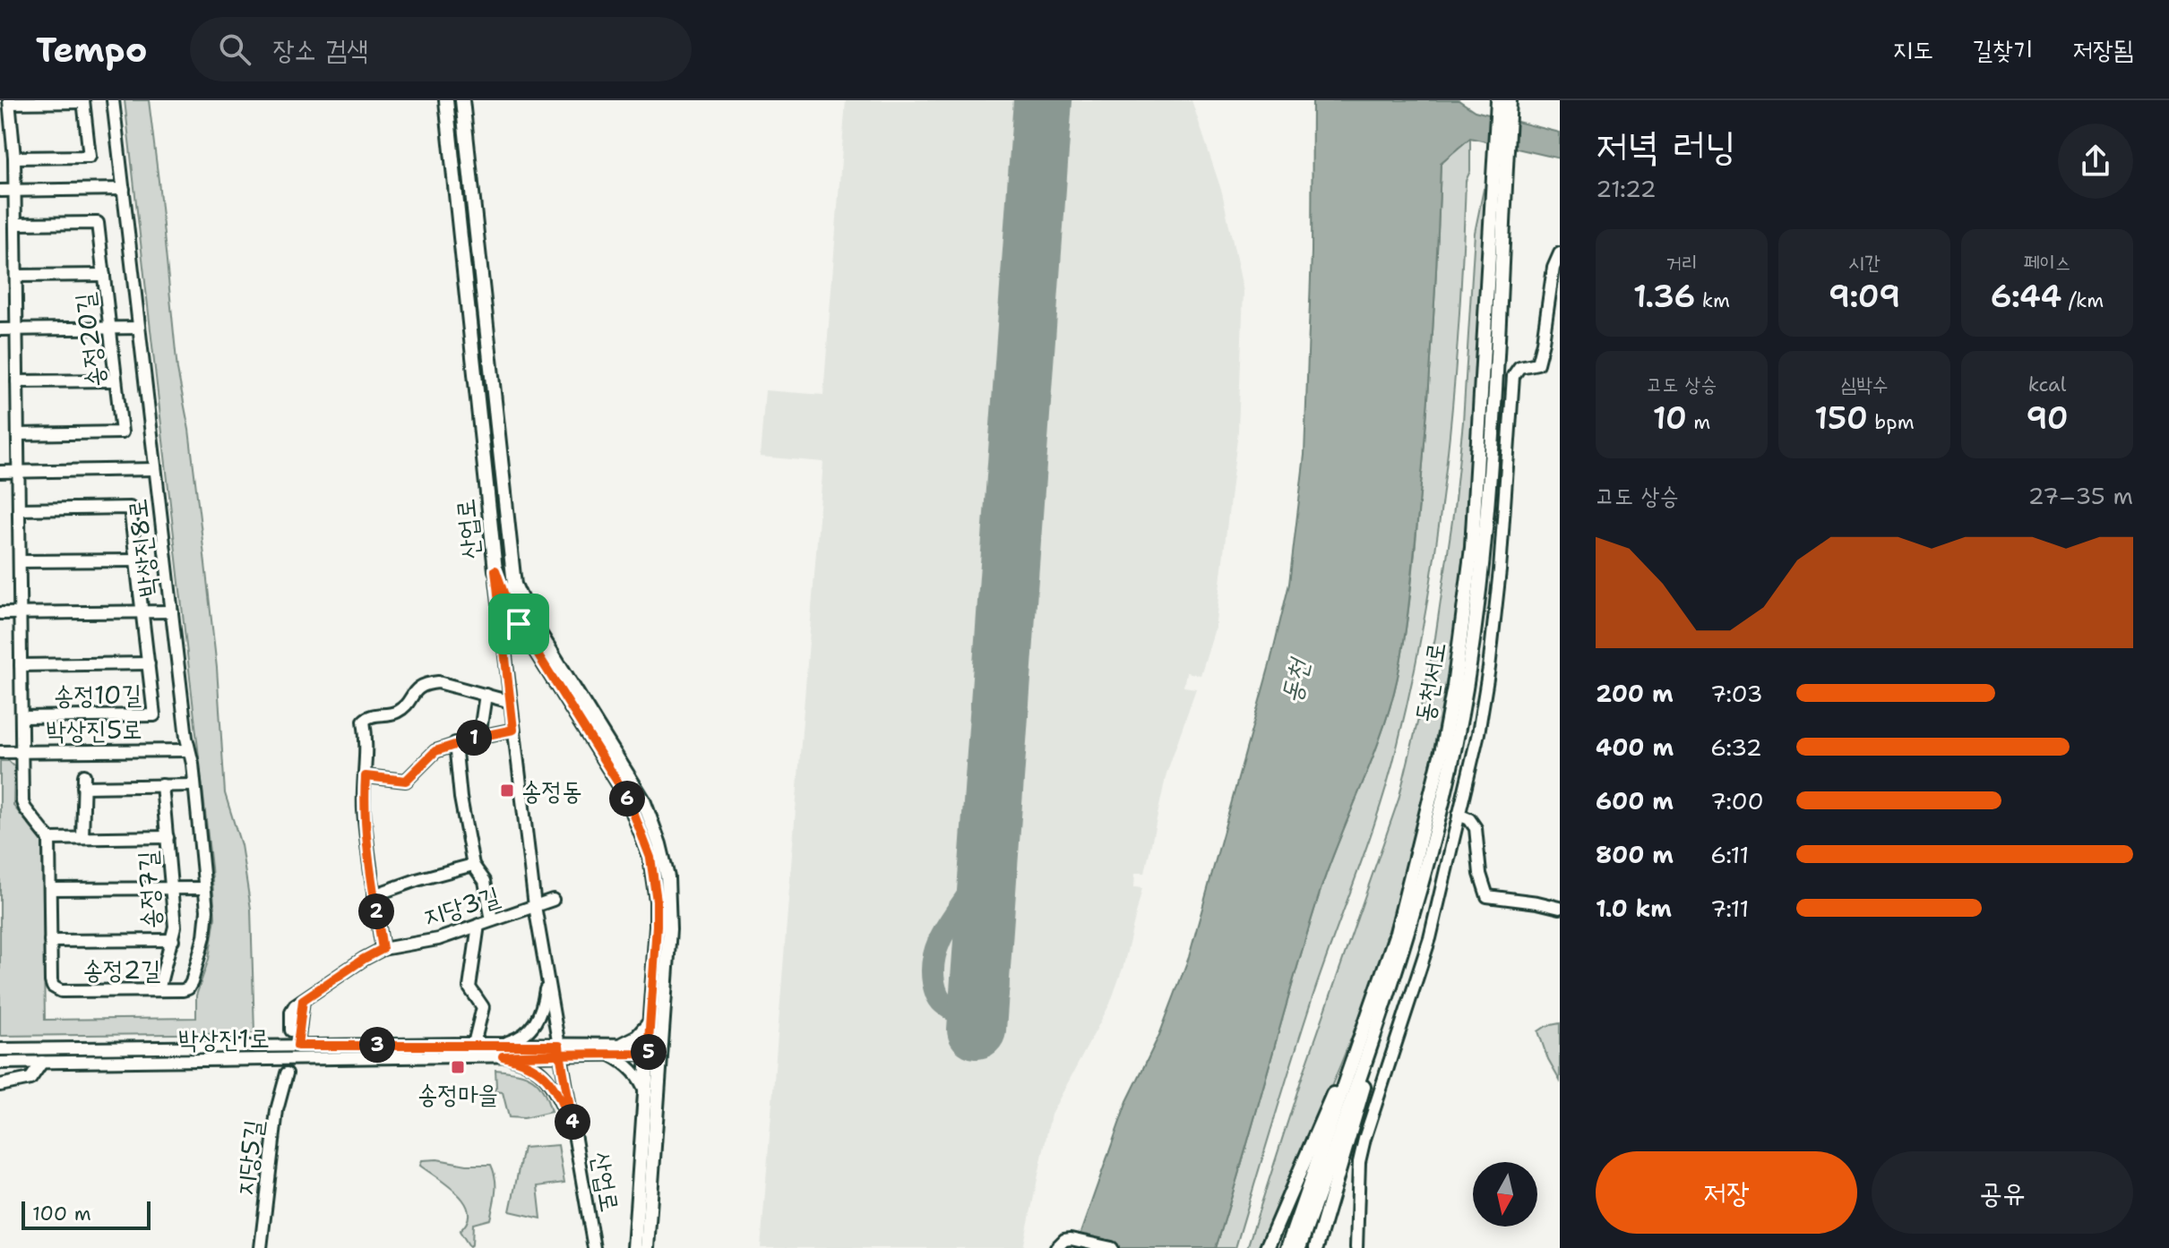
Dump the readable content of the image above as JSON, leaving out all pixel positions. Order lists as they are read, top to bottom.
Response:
{
  "streets": {
    "main road": ["산업로", "동천서로"],
    "street": [
      "송정20길",
      "박상진8로",
      "송정10길",
      "박상진5로",
      "송정7길",
      "지당3길",
      "송정2길",
      "박상진1로",
      "지당5길"
    ]
  },
  "crossings": [
    ["산업로", "지당3길"],
    ["산업로", "박상진1로"],
    ["박상진8로", "박상진5로"],
    ["박상진8로", "송정2길"],
    ["송정7길", "송정2길"]
  ],
  "water": ["동천"],
  "places": {
    "transit": ["송정동", "송정마을"]
  },
  "scale_bar": "100 m",
  "north": "bottom",
  "page": {
    "header": "Tempo",
    "search": "장소 검색",
    "nav": ["지도", "길찾기", "저장됨"],
    "heading": ["저녁 러닝", "21:22"],
    "stats": [
      ["거리", "1.36 km"],
      ["시간", "9:09"],
      ["페이스", "6:44 /km"],
      ["고도 상승", "10 m"],
      ["심박수", "150 bpm"],
      ["kcal", "90"]
    ],
    "chart": ["고도 상승", "27–35 m"],
    "list": [
      {
        "name": "200 m",
        "note": "7:03"
      },
      {
        "name": "400 m",
        "note": "6:32"
      },
      {
        "name": "600 m",
        "note": "7:00"
      },
      {
        "name": "800 m",
        "note": "6:11"
      },
      {
        "name": "1.0 km",
        "note": "7:11"
      }
    ],
    "pins": [
      "1",
      "6",
      "2",
      "3",
      "5",
      "4"
    ],
    "buttons": ["저장", "공유"],
    "scale": "100 m"
  }
}
